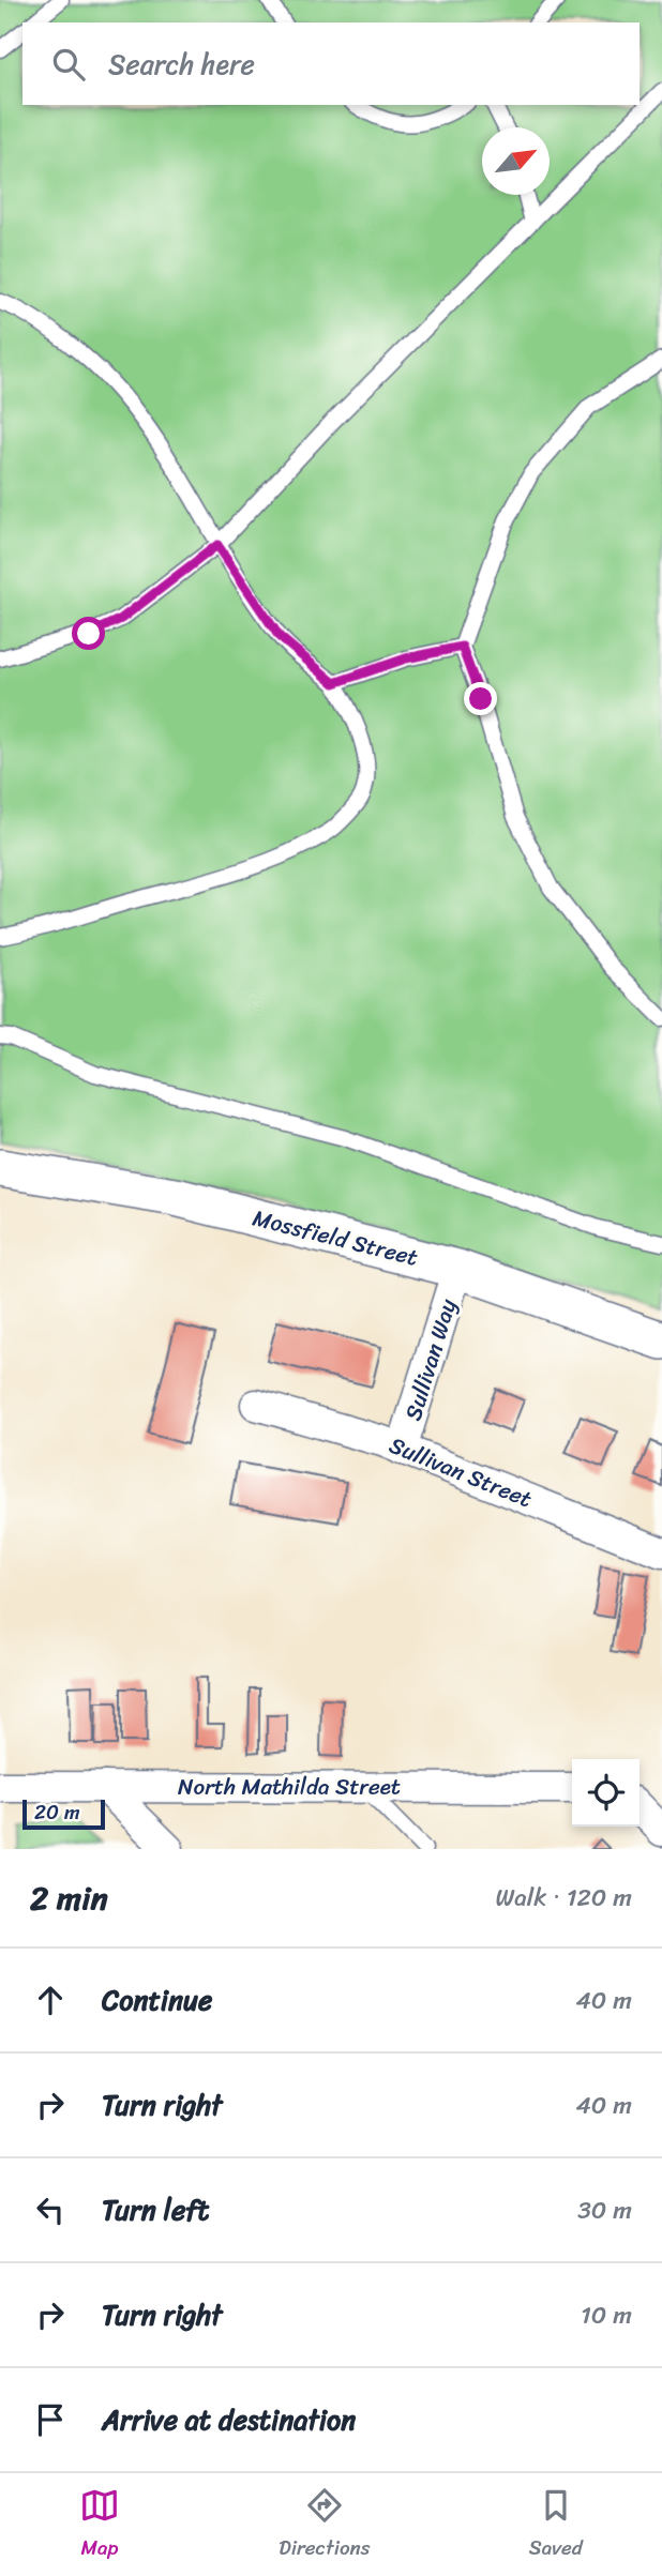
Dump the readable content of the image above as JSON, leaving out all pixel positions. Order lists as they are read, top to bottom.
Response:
{
  "streets": {
    "street": [
      "Mossfield Street",
      "Sullivan Way",
      "Sullivan Street",
      "North Mathilda Street"
    ]
  },
  "crossings": [
    ["Mossfield Street", "Sullivan Way"],
    ["Sullivan Way", "Sullivan Street"]
  ],
  "scale_bar": "20 m",
  "north": "top right",
  "page": {
    "search": "Search here",
    "scale": "20 m",
    "heading": ["2 min", "Walk · 120 m"],
    "list": [
      ["Continue", "40 m"],
      ["Turn right", "40 m"],
      ["Turn left", "30 m"],
      ["Turn right", "10 m"],
      "Arrive at destination"
    ],
    "nav": ["Map", "Directions", "Saved"]
  }
}
